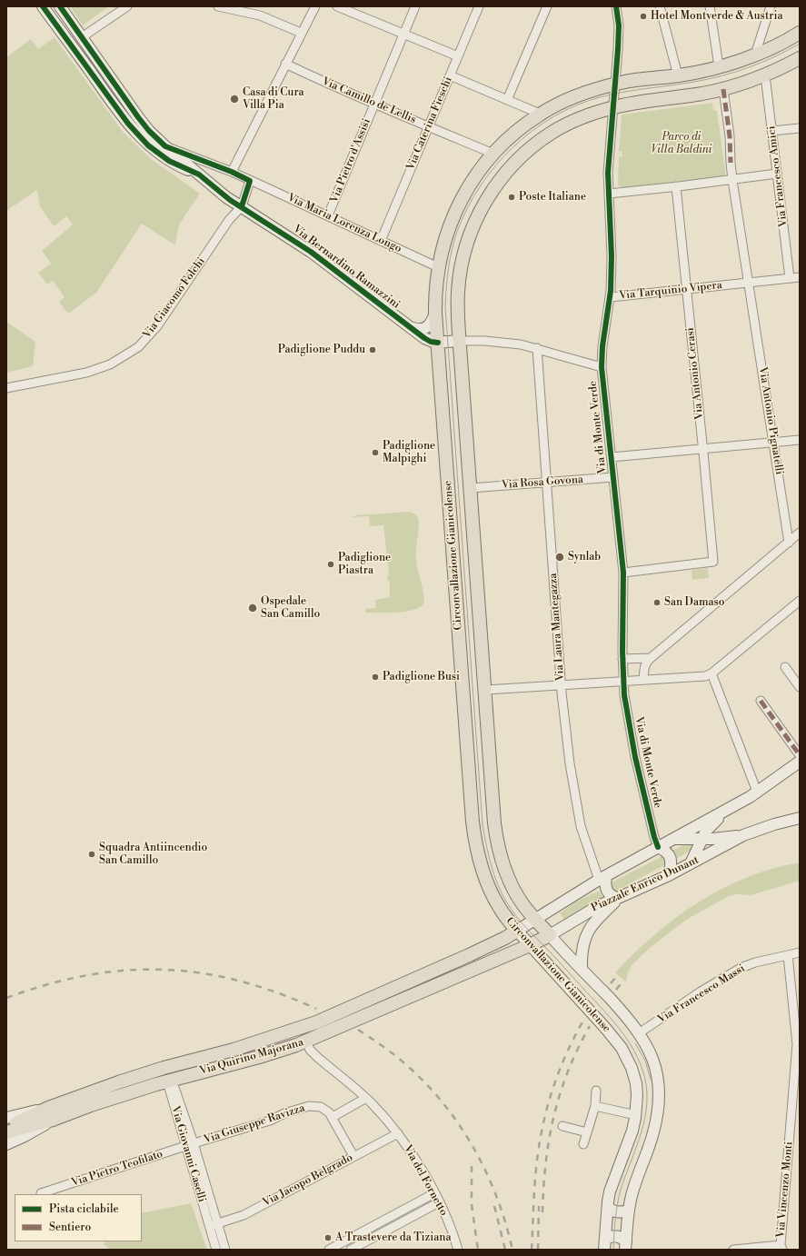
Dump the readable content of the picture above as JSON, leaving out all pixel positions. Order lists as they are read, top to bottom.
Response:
{
  "streets": {
    "main road": ["Circonvallazione Gianicolense", "Piazzale Enrico Dunant", "Via Quirino Majorana"],
    "street": [
      "Via Camillo de Lellis",
      "Via Caterina Fieschi",
      "Via Pietro d'Assisi",
      "Via Francesco Amici",
      "Via Maria Lorenza Longo",
      "Via Bernardino Ramazzini",
      "Via Tarquinio Vipera",
      "Via Giacomo Folchi",
      "Via Antonio Cerasi",
      "Via Antonio Pignatelli",
      "Via di Monte Verde",
      "Via Rosa Govona",
      "Via Laura Mantegazza",
      "Via Francesco Massi",
      "Via Giuseppe Ravizza",
      "Via Giovanni Caselli",
      "Via Pietro Teofilato",
      "Via Jacopo Belgrado",
      "Via del Fornetto",
      "Via Vincenzo Monti"
    ]
  },
  "crossings": [
    ["Via Camillo de Lellis", "Via Caterina Fieschi"],
    ["Via Camillo de Lellis", "Via Pietro d'Assisi"],
    ["Via Camillo de Lellis", "Circonvallazione Gianicolense"],
    ["Via Caterina Fieschi", "Via Maria Lorenza Longo"],
    ["Via Pietro d'Assisi", "Via Maria Lorenza Longo"],
    ["Via Francesco Amici", "Via Tarquinio Vipera"],
    ["Via Francesco Amici", "Circonvallazione Gianicolense"],
    ["Via Maria Lorenza Longo", "Via Bernardino Ramazzini"],
    ["Via Maria Lorenza Longo", "Circonvallazione Gianicolense"],
    ["Via Bernardino Ramazzini", "Via Giacomo Folchi"],
    ["Via Bernardino Ramazzini", "Circonvallazione Gianicolense"],
    ["Via Tarquinio Vipera", "Via Antonio Cerasi"],
    ["Via Tarquinio Vipera", "Via Antonio Pignatelli"],
    ["Via Tarquinio Vipera", "Via di Monte Verde"],
    ["Via Antonio Cerasi", "Via di Monte Verde"],
    ["Via di Monte Verde", "Via Rosa Govona"],
    ["Via di Monte Verde", "Circonvallazione Gianicolense"],
    ["Via di Monte Verde", "Piazzale Enrico Dunant"],
    ["Via Rosa Govona", "Circonvallazione Gianicolense"],
    ["Via Rosa Govona", "Via Laura Mantegazza"],
    ["Circonvallazione Gianicolense", "Piazzale Enrico Dunant"],
    ["Circonvallazione Gianicolense", "Via Francesco Massi"],
    ["Circonvallazione Gianicolense", "Via Quirino Majorana"],
    ["Via Laura Mantegazza", "Piazzale Enrico Dunant"],
    ["Piazzale Enrico Dunant", "Via Quirino Majorana"],
    ["Via Francesco Massi", "Via Vincenzo Monti"],
    ["Via Quirino Majorana", "Via Giovanni Caselli"],
    ["Via Quirino Majorana", "Via del Fornetto"],
    ["Via Giuseppe Ravizza", "Via Giovanni Caselli"],
    ["Via Giuseppe Ravizza", "Via Pietro Teofilato"],
    ["Via Giuseppe Ravizza", "Via Jacopo Belgrado"],
    ["Via Giovanni Caselli", "Via Pietro Teofilato"],
    ["Via Giovanni Caselli", "Via Jacopo Belgrado"],
    ["Via Jacopo Belgrado", "Via del Fornetto"]
  ],
  "parks": ["Parco di Villa Baldini"],
  "places": [
    "Hotel Montverde & Austria",
    "Casa di Cura Villa Pia",
    "Poste Italiane",
    "Padiglione Puddu",
    "Padiglione Malpighi",
    "Synlab",
    "Padiglione Piastra",
    "San Damaso",
    "Ospedale San Camillo",
    "Padiglione Busi",
    "Squadra Antiincendio San Camillo",
    "A Trastevere da Tiziana"
  ],
  "legend": ["Pista ciclabile", "Sentiero"]
}
